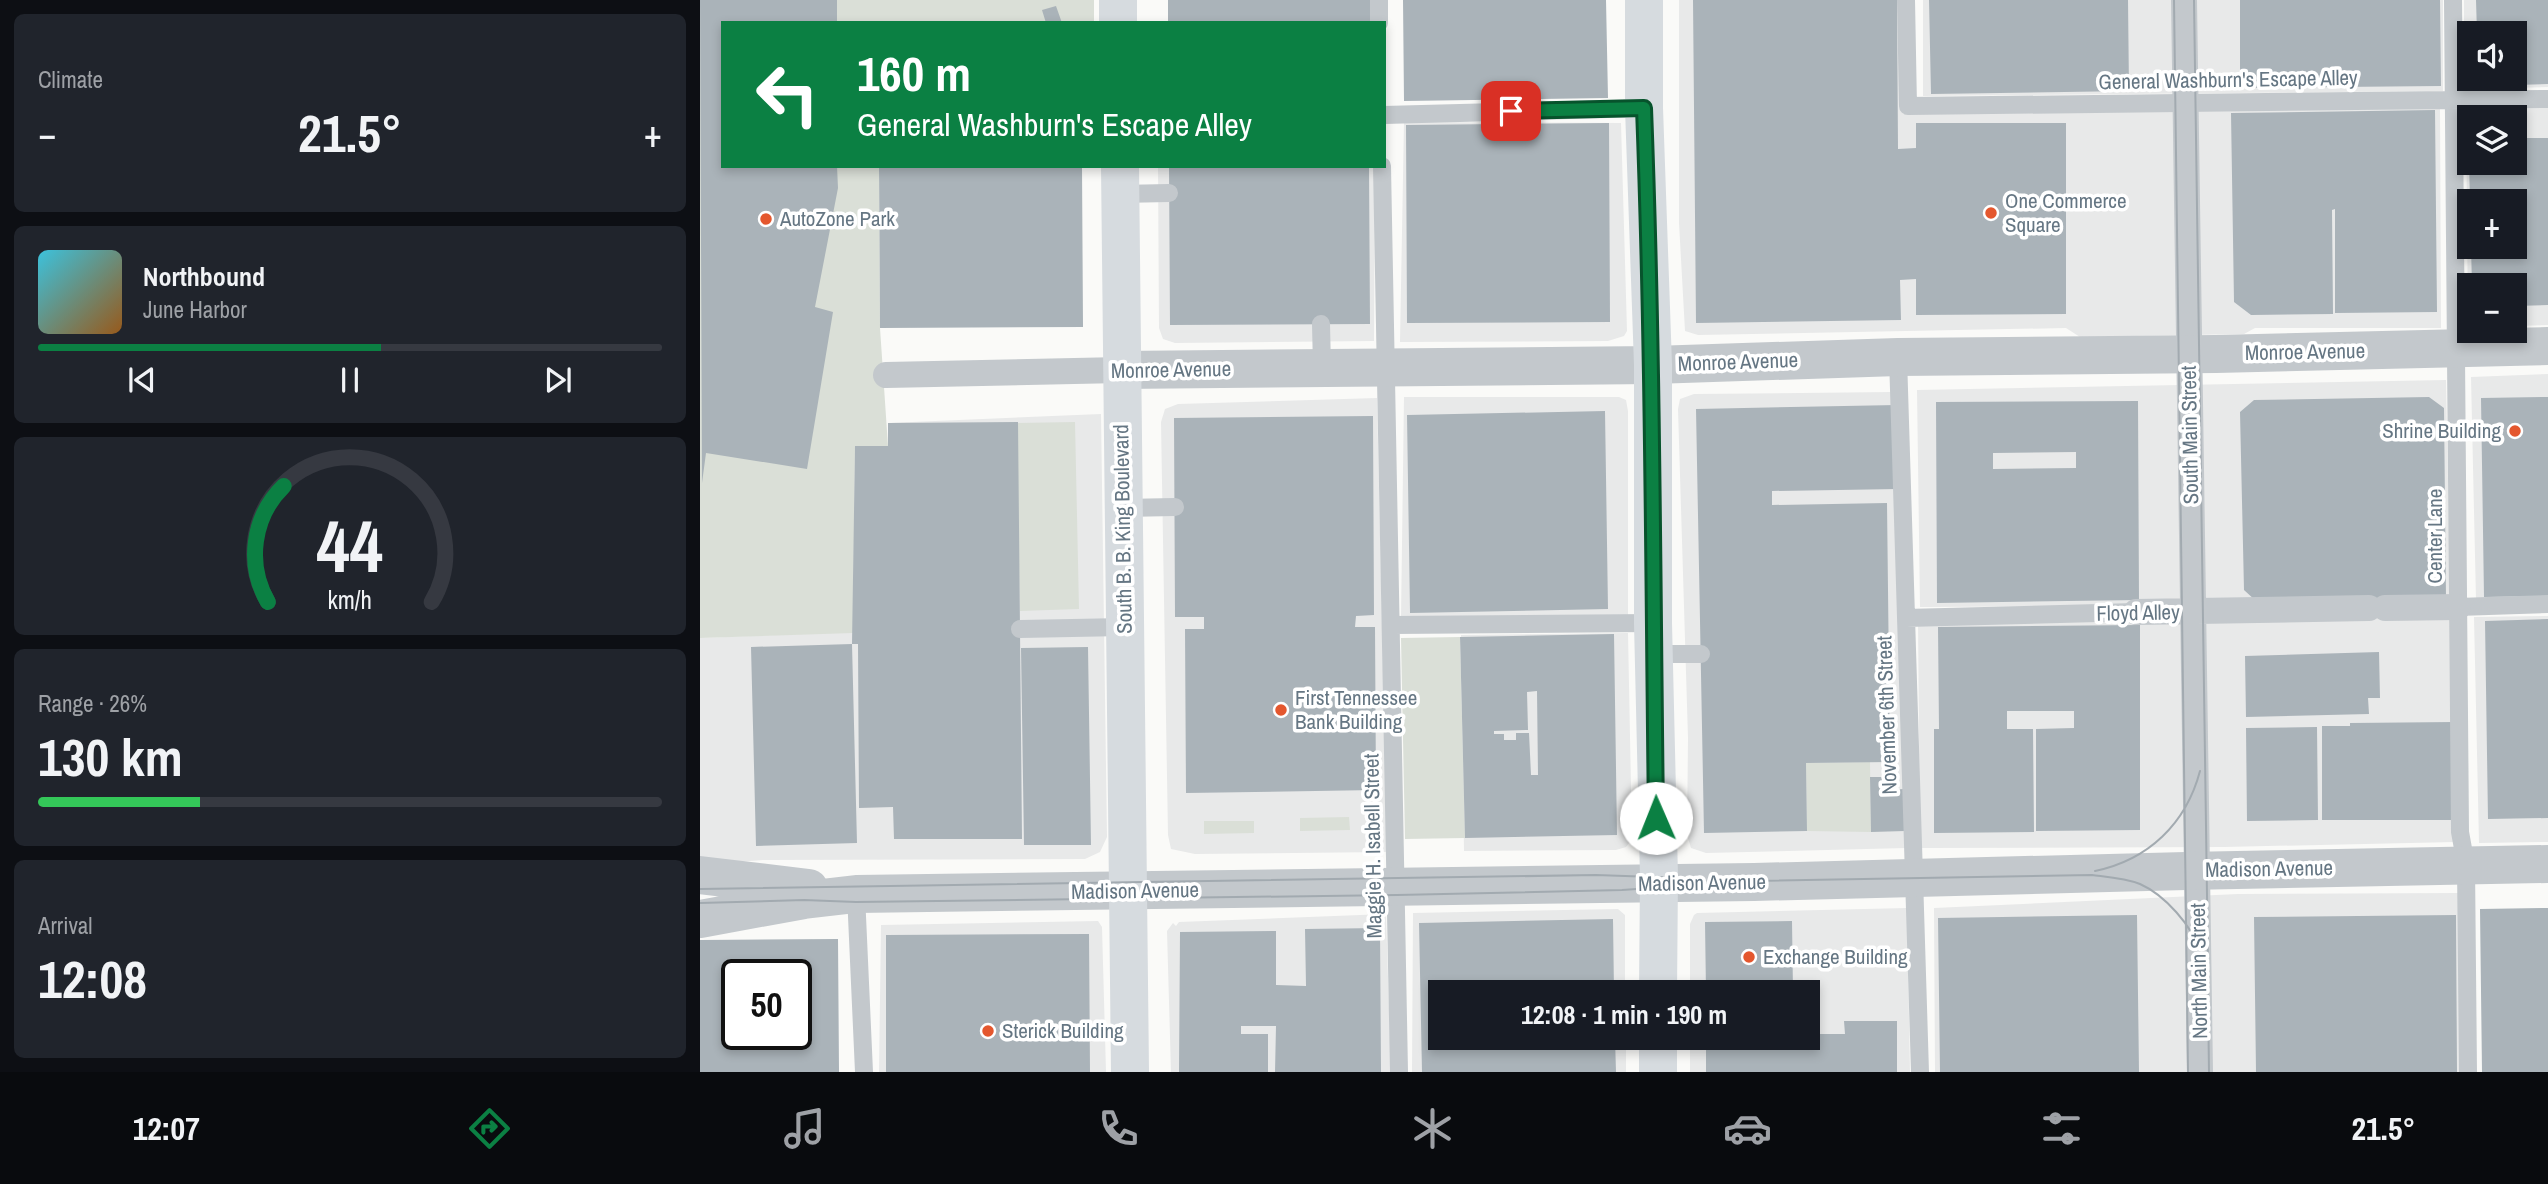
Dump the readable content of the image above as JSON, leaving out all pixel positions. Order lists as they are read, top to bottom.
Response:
{
  "streets": {
    "main road": ["South B. B. King Boulevard"],
    "street": [
      "Monroe Avenue",
      "South Main Street",
      "Floyd Alley",
      "Madison Avenue",
      "North Main Street"
    ],
    "lane": [
      "General Washburn's Escape Alley",
      "Center Lane",
      "November 6th Street",
      "Maggie H. Isabell Street"
    ]
  },
  "crossings": [
    ["General Washburn's Escape Alley", "South Main Street"],
    ["General Washburn's Escape Alley", "Center Lane"],
    ["Monroe Avenue", "South Main Street"],
    ["Monroe Avenue", "South B. B. King Boulevard"],
    ["Monroe Avenue", "Center Lane"],
    ["Monroe Avenue", "November 6th Street"],
    ["Monroe Avenue", "Maggie H. Isabell Street"],
    ["South Main Street", "Floyd Alley"],
    ["South Main Street", "Madison Avenue"],
    ["South Main Street", "North Main Street"],
    ["South B. B. King Boulevard", "Madison Avenue"],
    ["Center Lane", "Floyd Alley"],
    ["Center Lane", "Madison Avenue"],
    ["Floyd Alley", "November 6th Street"],
    ["November 6th Street", "Madison Avenue"],
    ["Maggie H. Isabell Street", "Madison Avenue"],
    ["Madison Avenue", "North Main Street"]
  ],
  "places": [
    "One Commerce Square",
    "AutoZone Park",
    "Shrine Building",
    "First Tennessee Bank Building",
    "Exchange Building",
    "Sterick Building"
  ],
  "page": {
    "tile": [
      "Climate",
      ["Range · 26%", "130 km"],
      ["Arrival", "12:08"]
    ],
    "map_buttons": ["+", "−"],
    "turn": ["160 m", "General Washburn's Escape Alley"],
    "heat": ["−", "21.5°", "+"],
    "song": ["Northbound", "June Harbor"],
    "limit": "50",
    "trip": "12:08 · 1 min · 190 m",
    "tabs": ["12:07", "21.5°"],
    "gauge": ["44", "km/h"]
  }
}
